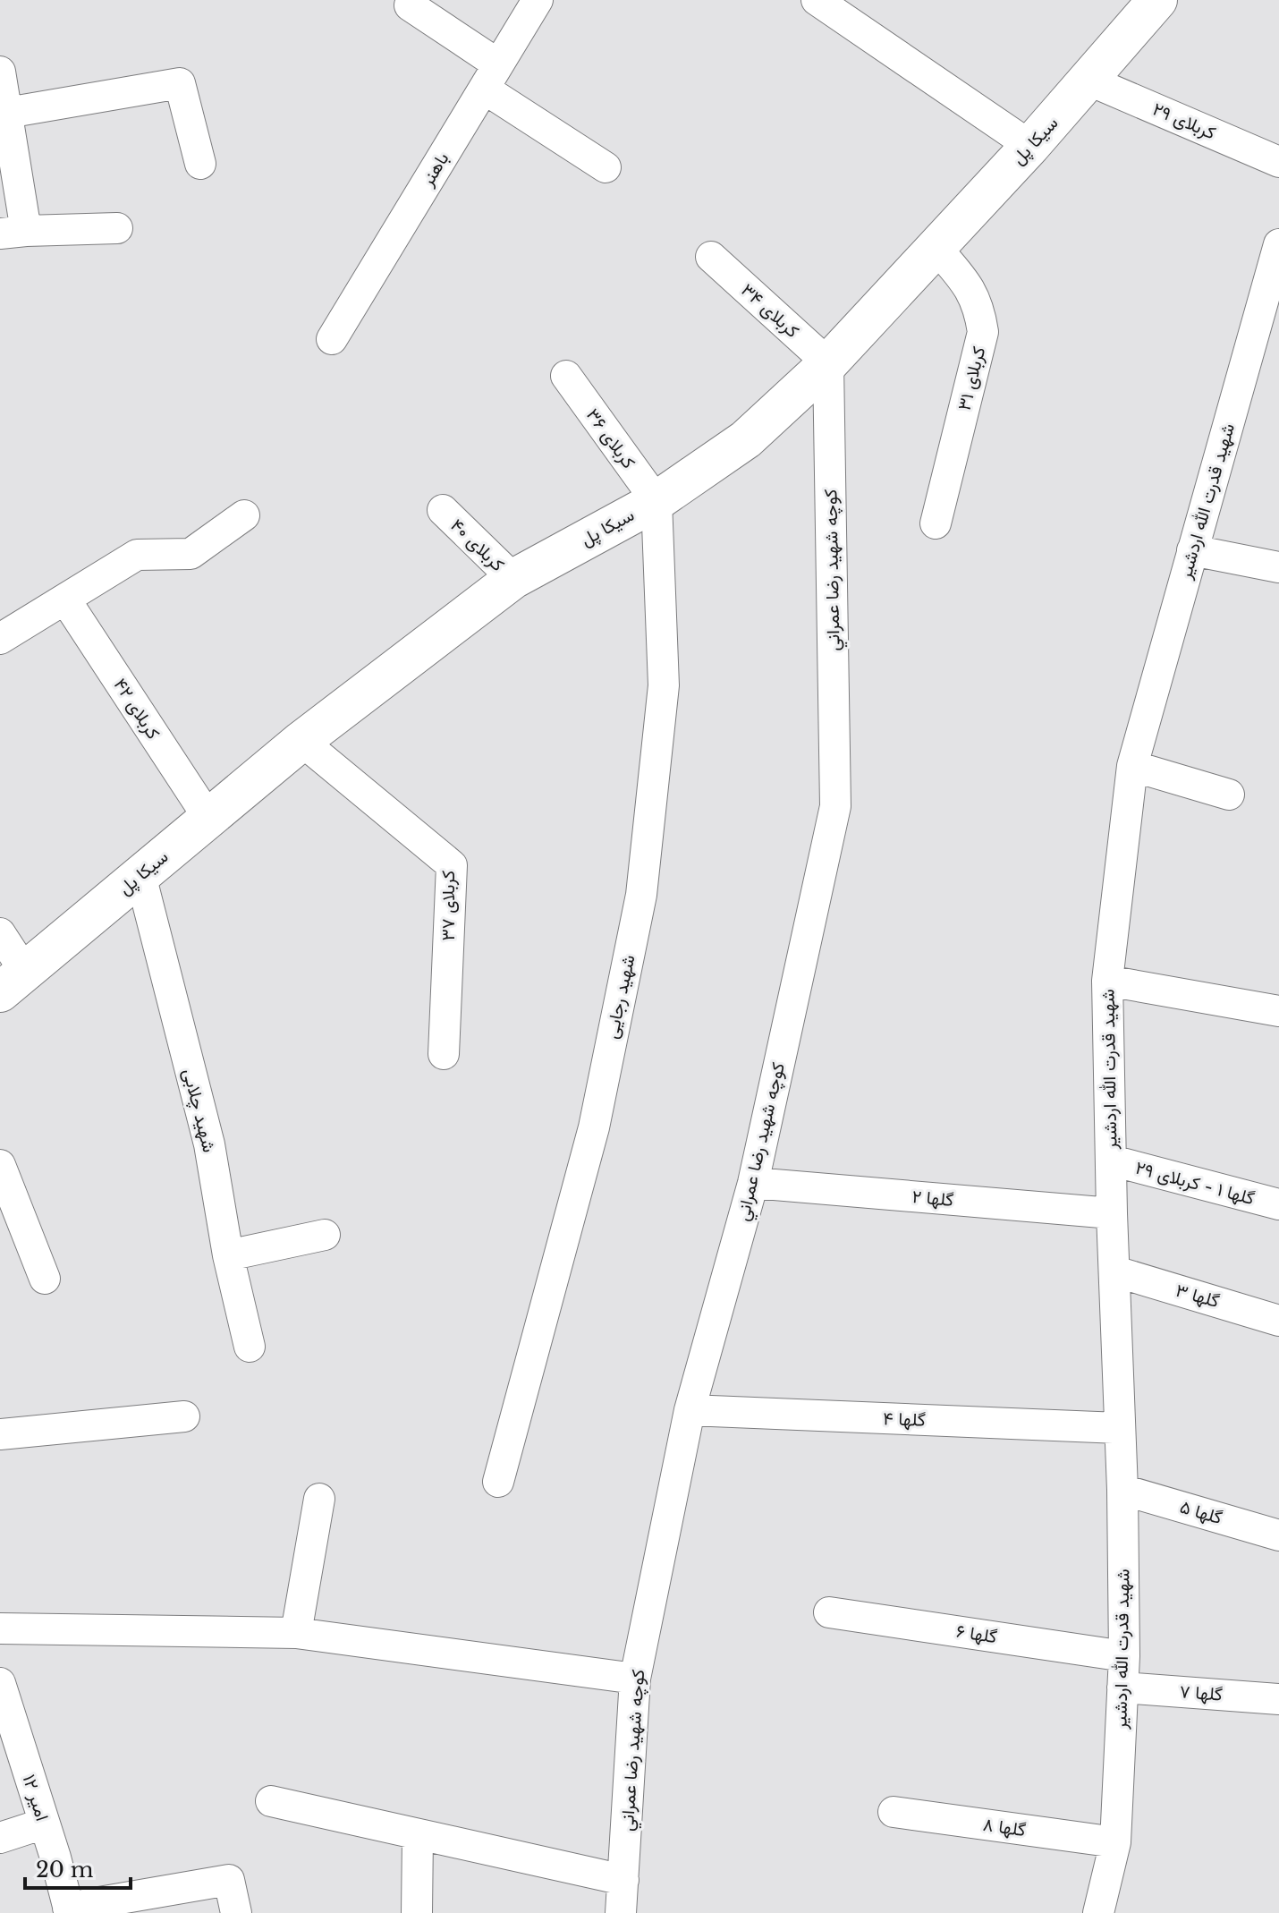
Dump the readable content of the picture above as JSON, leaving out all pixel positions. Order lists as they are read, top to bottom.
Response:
{
  "streets": {
    "street": [
      "کربلای ۲۹",
      "سیکا پل",
      "باهنر",
      "کربلای ۳۴",
      "کربلای ۳۱",
      "کربلای ۳۶",
      "شهید قدرت الله اردشیر",
      "کربلای ۴۰",
      "كوچه شهيد رضا عمراني",
      "کربلای ۴۲",
      "کربلای ۳۷",
      "شهید رجایی",
      "شهید چلابی",
      "گلها ۱ - کربلای ۲۹",
      "گلها ۲",
      "گلها ۳",
      "گلها ۴",
      "گلها ۵",
      "گلها ۶",
      "گلها ۷",
      "امير ۱۲",
      "گلها ۸"
    ]
  },
  "crossings": [
    ["کربلای ۲۹", "سیکا پل"],
    ["سیکا پل", "کربلای ۳۴"],
    ["سیکا پل", "کربلای ۳۱"],
    ["سیکا پل", "کربلای ۳۶"],
    ["سیکا پل", "کربلای ۴۰"],
    ["سیکا پل", "كوچه شهيد رضا عمراني"],
    ["سیکا پل", "کربلای ۴۲"],
    ["سیکا پل", "کربلای ۳۷"],
    ["سیکا پل", "شهید رجایی"],
    ["سیکا پل", "شهید چلابی"],
    ["کربلای ۳۴", "كوچه شهيد رضا عمراني"],
    ["کربلای ۳۶", "شهید رجایی"],
    ["شهید قدرت الله اردشیر", "گلها ۱ - کربلای ۲۹"],
    ["شهید قدرت الله اردشیر", "گلها ۲"],
    ["شهید قدرت الله اردشیر", "گلها ۳"],
    ["شهید قدرت الله اردشیر", "گلها ۴"],
    ["شهید قدرت الله اردشیر", "گلها ۵"],
    ["شهید قدرت الله اردشیر", "گلها ۶"],
    ["شهید قدرت الله اردشیر", "گلها ۷"],
    ["شهید قدرت الله اردشیر", "گلها ۸"],
    ["كوچه شهيد رضا عمراني", "گلها ۲"],
    ["كوچه شهيد رضا عمراني", "گلها ۴"]
  ],
  "scale_bar": "20 m"
}
